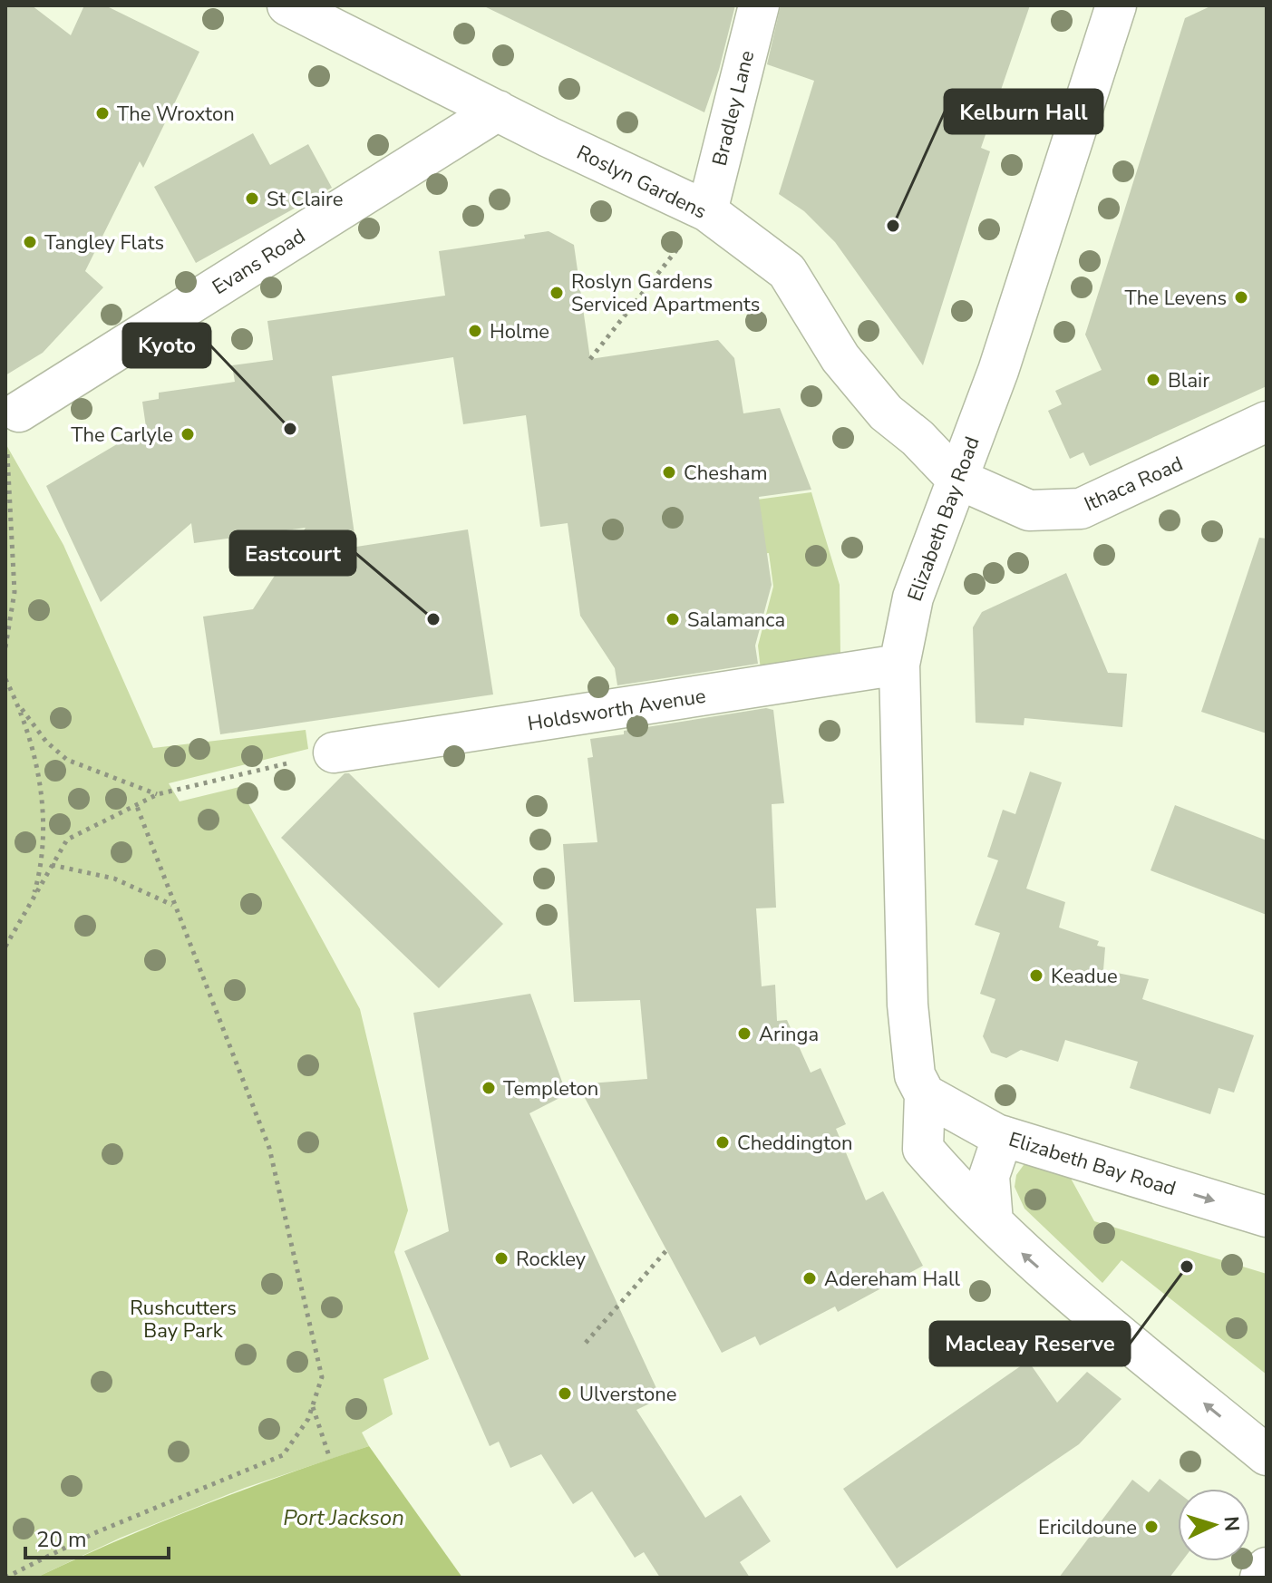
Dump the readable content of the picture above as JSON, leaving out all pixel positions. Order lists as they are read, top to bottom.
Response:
{
  "streets": {
    "street": [
      "Bradley Lane",
      "Roslyn Gardens",
      "Evans Road",
      "Ithaca Road",
      "Elizabeth Bay Road",
      "Holdsworth Avenue"
    ]
  },
  "crossings": [
    ["Bradley Lane", "Roslyn Gardens"],
    ["Roslyn Gardens", "Evans Road"],
    ["Roslyn Gardens", "Ithaca Road"],
    ["Roslyn Gardens", "Elizabeth Bay Road"],
    ["Ithaca Road", "Elizabeth Bay Road"],
    ["Elizabeth Bay Road", "Holdsworth Avenue"]
  ],
  "water": ["Port Jackson"],
  "parks": ["Rushcutters Bay Park"],
  "places": [
    "The Wroxton",
    "St Claire",
    "Kelburn Hall",
    "Tangley Flats",
    "Roslyn Gardens Serviced Apartments",
    "The Levens",
    "Holme",
    "Blair",
    "Kyoto",
    "The Carlyle",
    "Chesham",
    "Eastcourt",
    "Salamanca",
    "Keadue",
    "Aringa",
    "Templeton",
    "Cheddington",
    "Rockley",
    "Macleay Reserve",
    "Adereham Hall",
    "Ulverstone",
    "Ericildoune"
  ],
  "scale_bar": "20 m",
  "north": "right"
}
